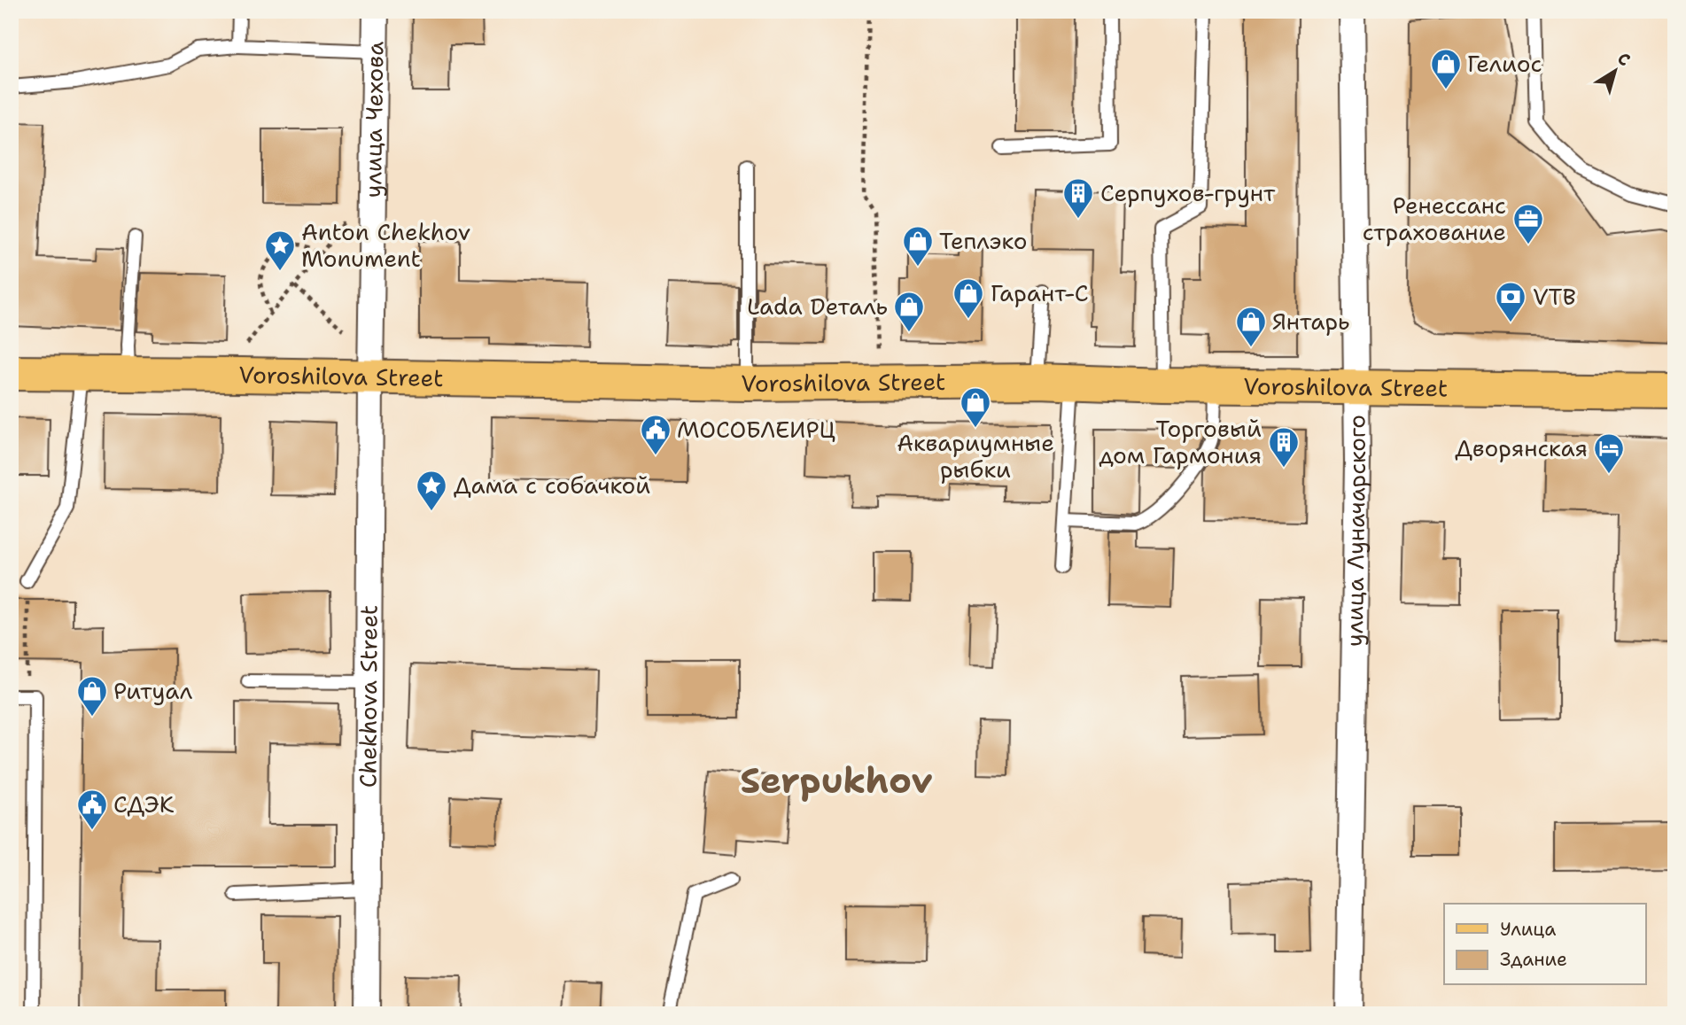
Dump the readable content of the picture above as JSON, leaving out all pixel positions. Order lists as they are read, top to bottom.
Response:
{
  "streets": {
    "main road": ["Voroshilova Street"],
    "street": ["улица Чехова", "улица Луначарского", "Chekhova Street"]
  },
  "crossings": [
    ["улица Чехова", "Voroshilova Street"],
    ["улица Чехова", "Chekhova Street"],
    ["Voroshilova Street", "улица Луначарского"],
    ["Voroshilova Street", "Chekhova Street"]
  ],
  "districts": ["Serpukhov"],
  "places": {
    "shop": [
      "Гелиос",
      "Теплэко",
      "Гарант-С",
      "Lada Dеталь",
      "Янтарь",
      "Аквариумные рыбки",
      "Ритуал"
    ],
    "building": ["Серпухов-грунт", "Торговый дом Гармония"],
    "office": ["Ренессанс страхование"],
    "place": ["Anton Chekhov Monument", "Дама с собачкой"],
    "bank": ["VTB"],
    "public building": ["МОСОБЛЕИРЦ", "СДЭК"],
    "hotel": ["Дворянская"]
  },
  "legend": ["Улица", "Здание"],
  "north": "top right"
}
